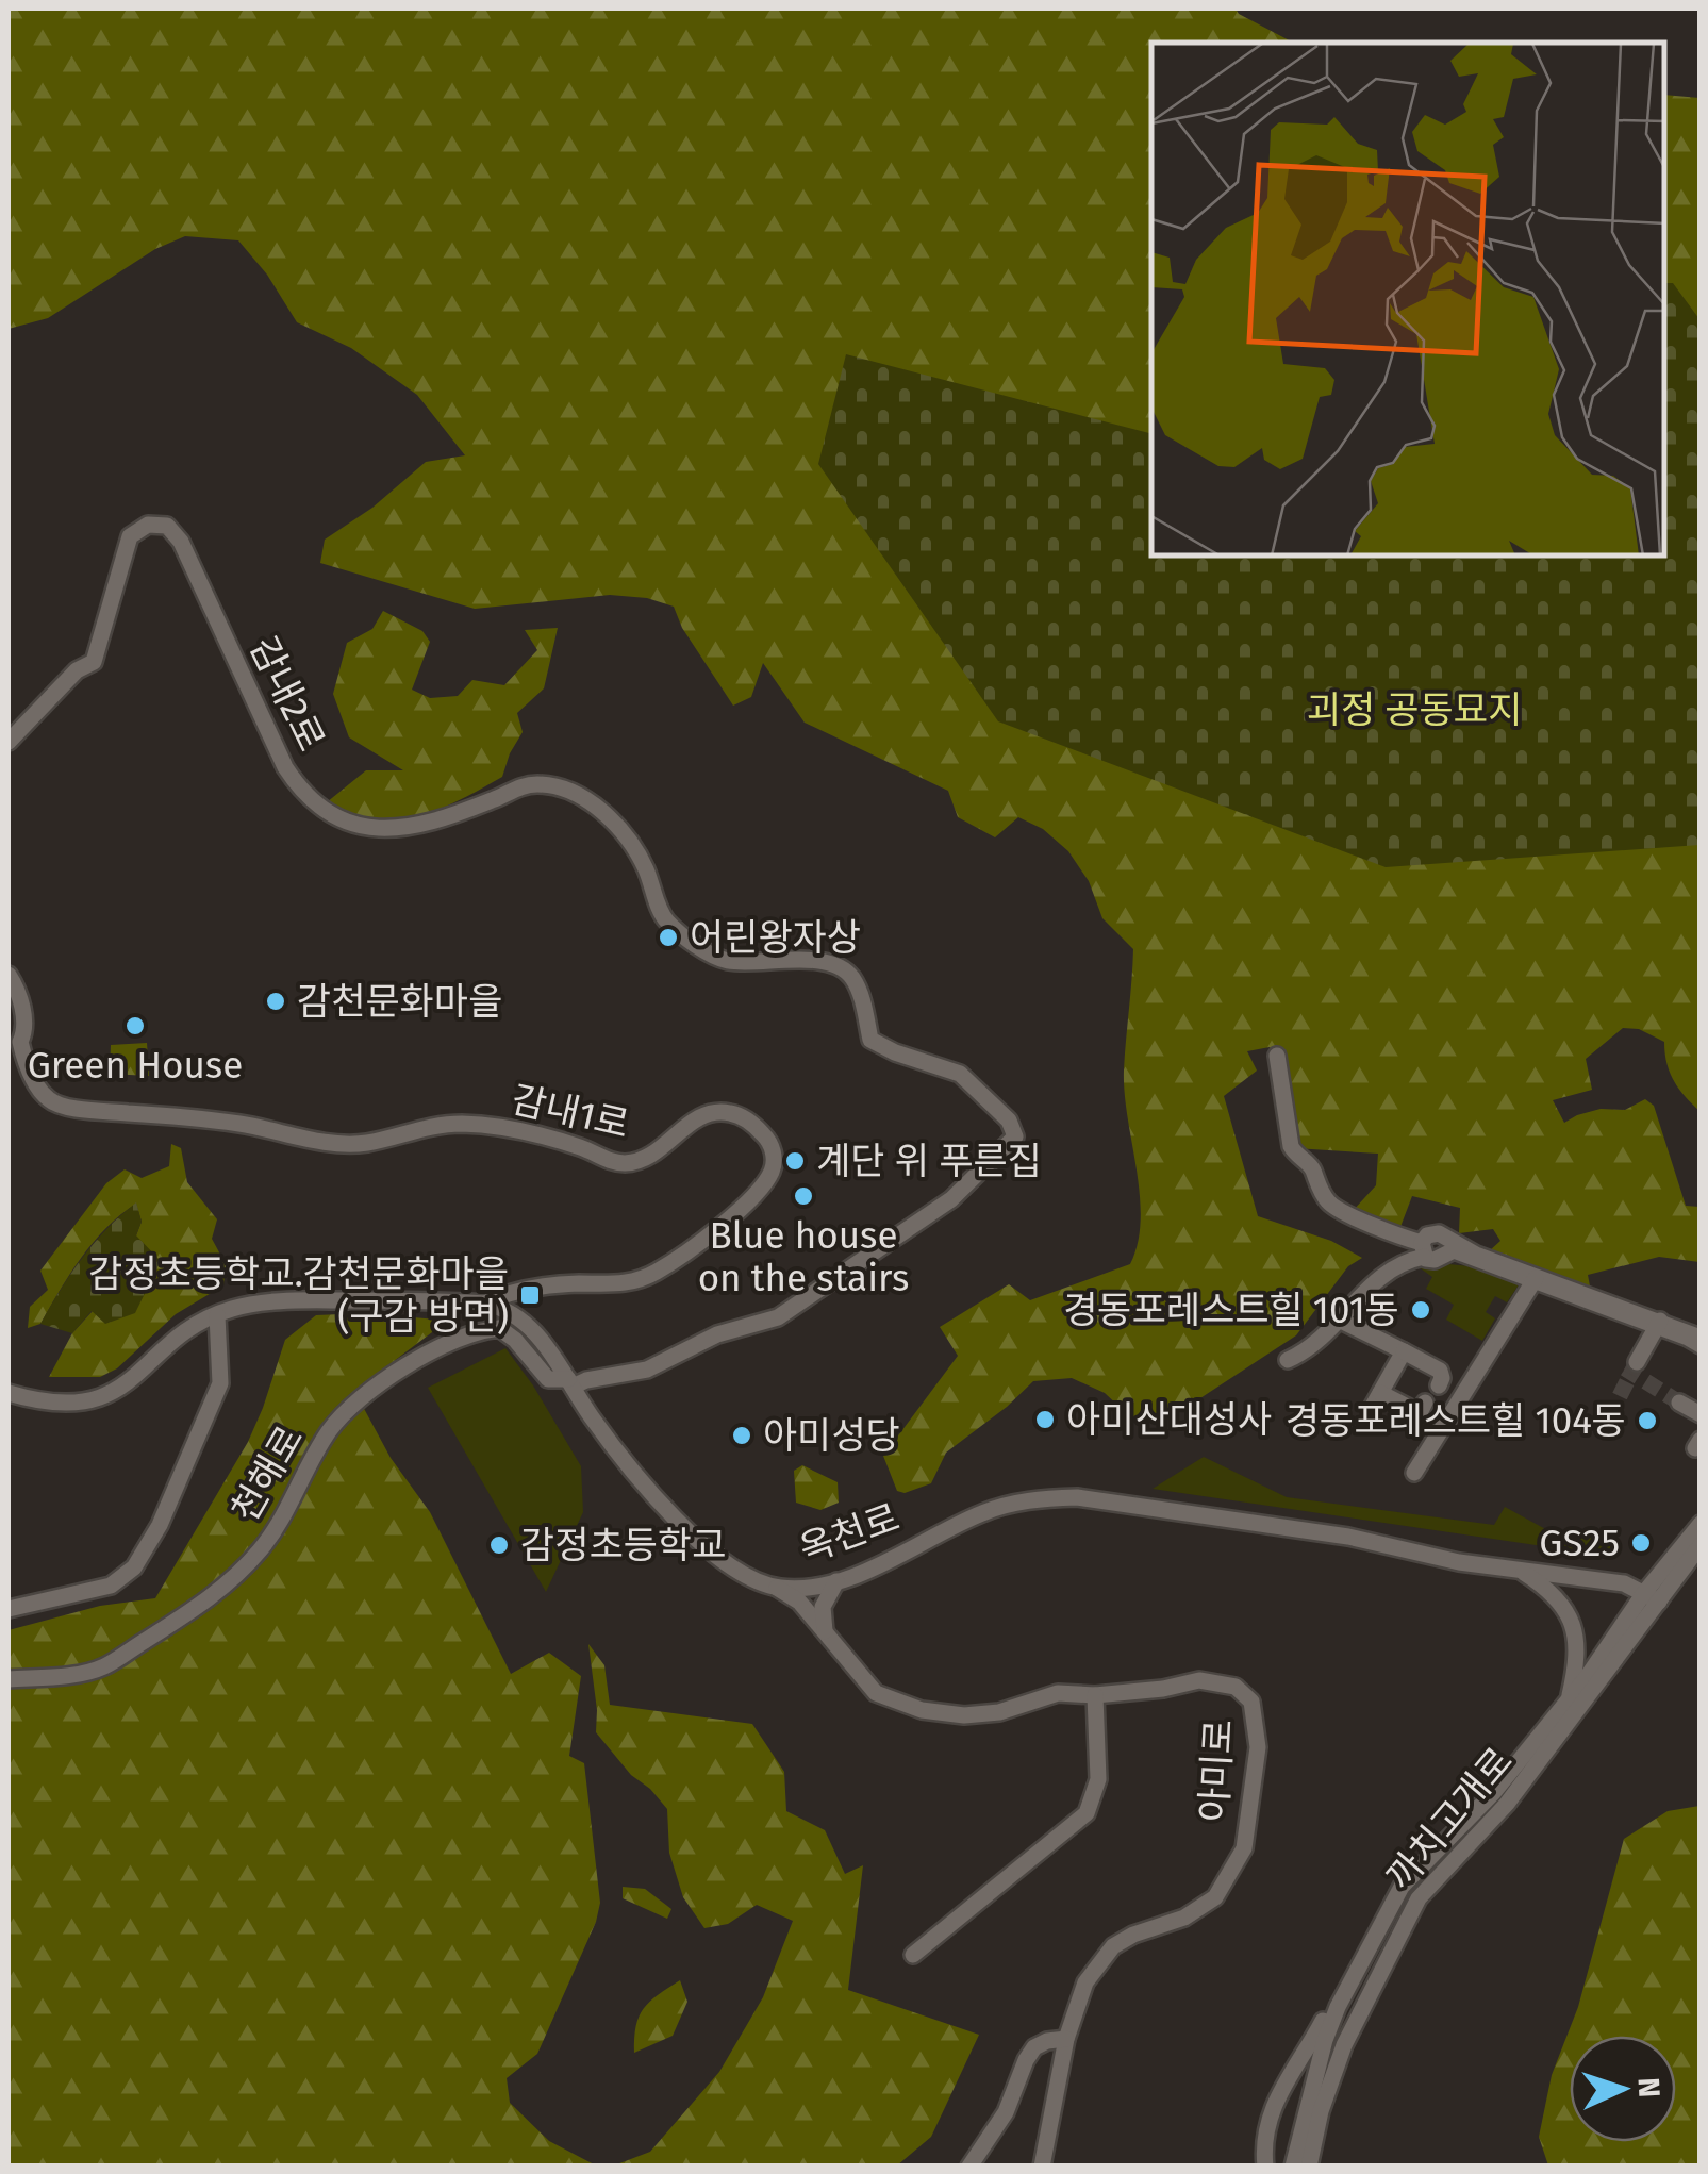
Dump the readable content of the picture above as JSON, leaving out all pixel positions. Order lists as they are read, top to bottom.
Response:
{
  "streets": {
    "street": [
      "감내2로",
      "감내1로",
      "천해로",
      "옥천로",
      "아미로",
      "까치고개로"
    ]
  },
  "crossings": [
    ["감내2로", "천해로"],
    ["감내2로", "옥천로"],
    ["감내1로", "옥천로"],
    ["천해로", "옥천로"],
    ["옥천로", "아미로"],
    ["옥천로", "까치고개로"]
  ],
  "parks": ["괴정 공동묘지"],
  "places": {
    "other": [
      "어린왕자상",
      "감천문화마을",
      "Green House",
      "계단 위 푸른집",
      "Blue house on the stairs",
      "경동포레스트힐 101동",
      "아미산대성사",
      "경동포레스트힐 104동",
      "아미성당",
      "GS25",
      "감정초등학교"
    ],
    "transit": ["감정초등학교.감천문화마을 (구감 방면)"]
  },
  "north": "right"
}
